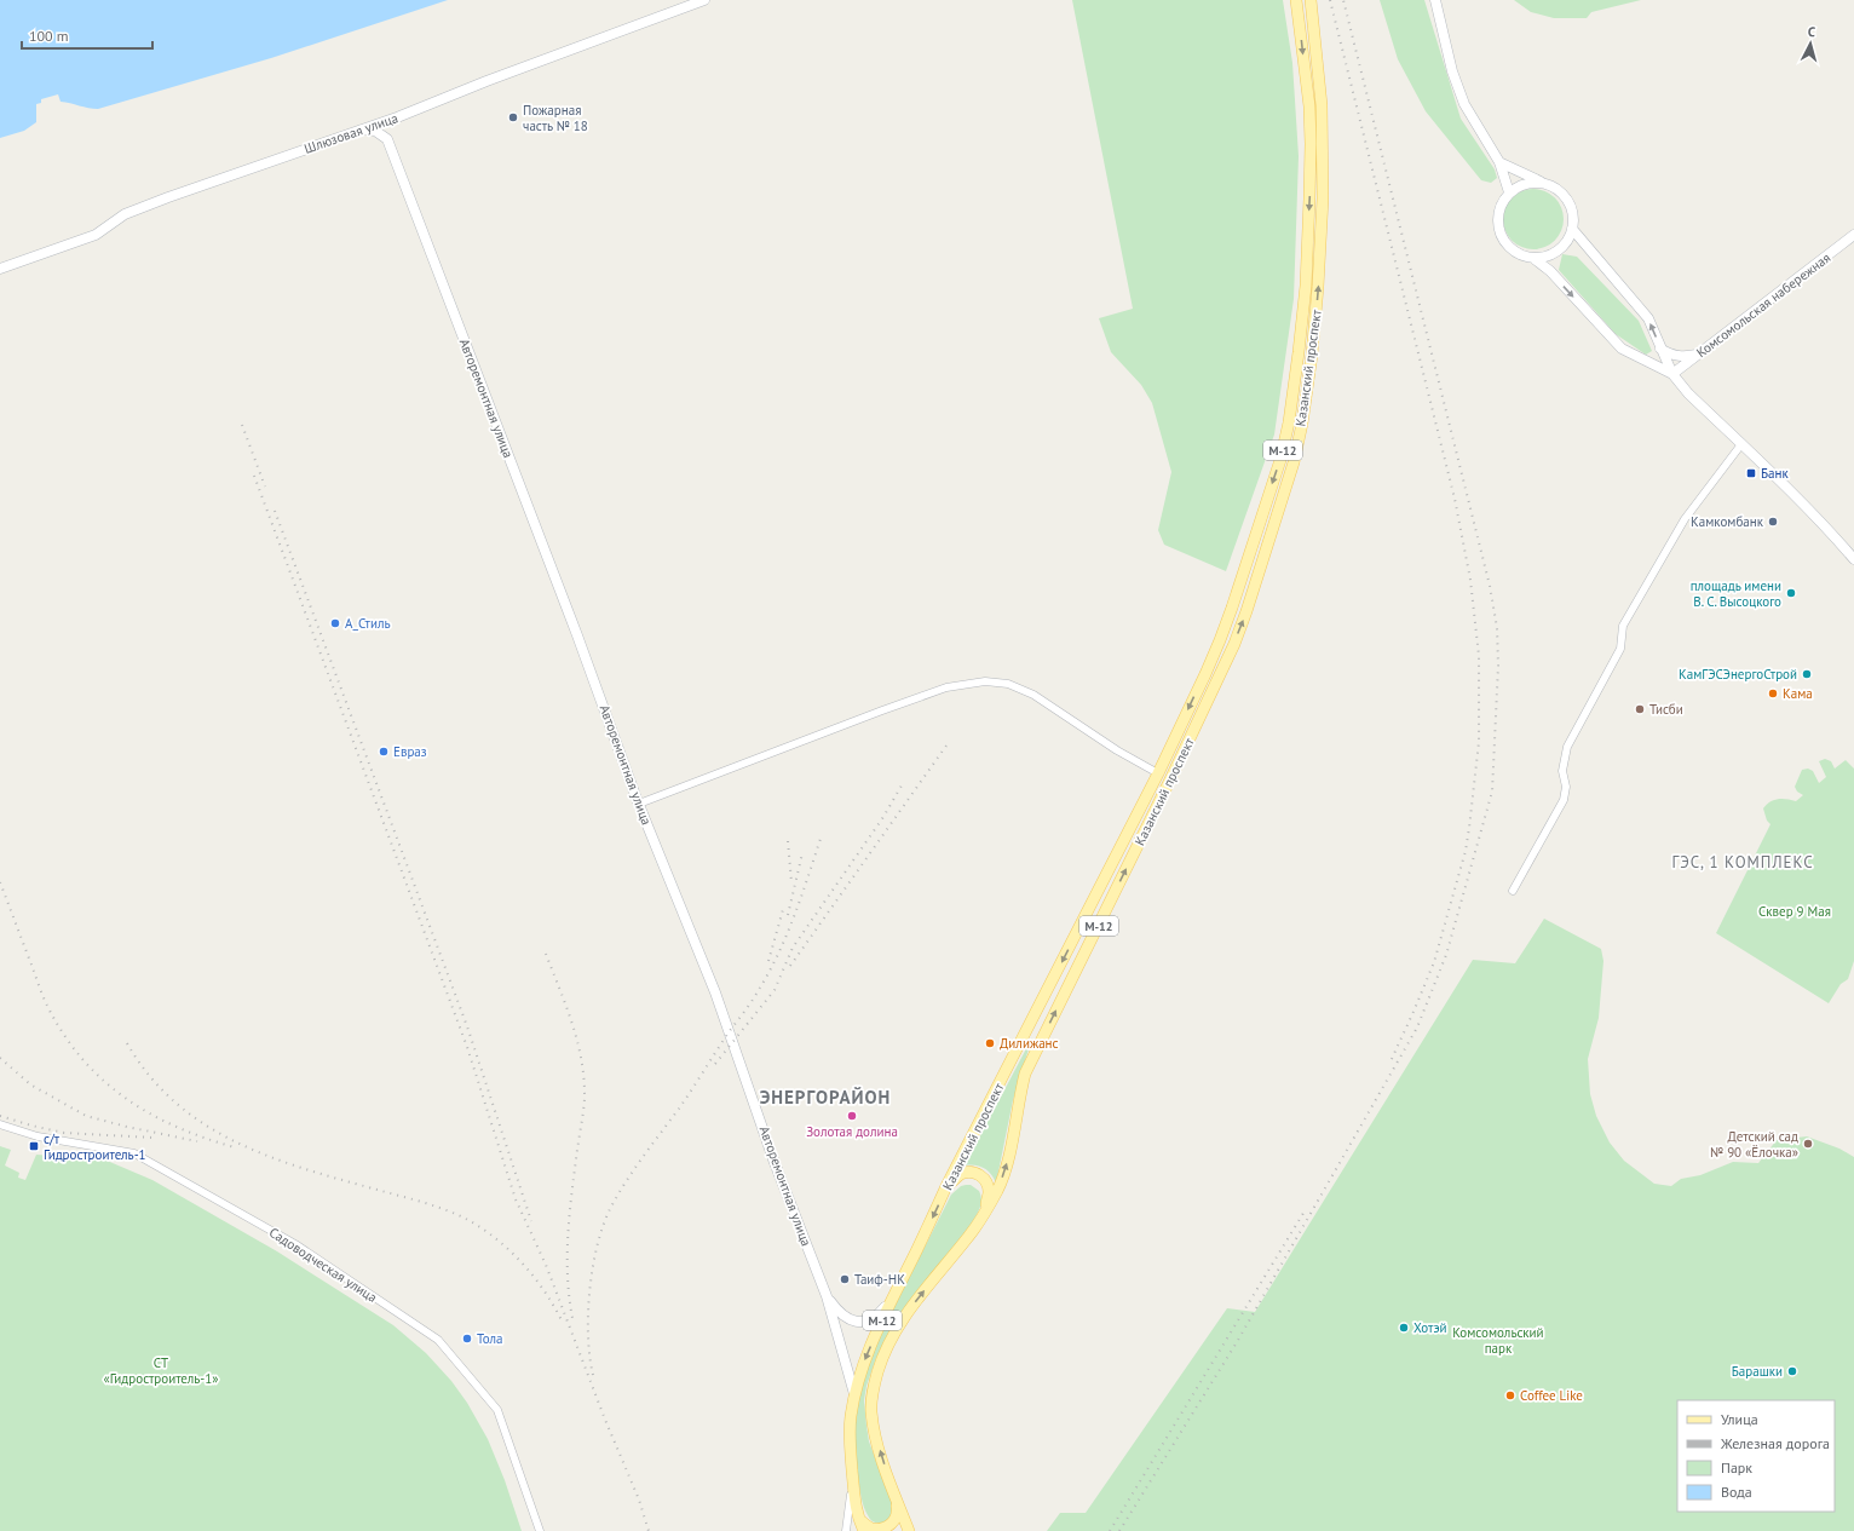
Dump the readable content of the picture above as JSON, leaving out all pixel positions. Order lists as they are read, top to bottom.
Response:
{
  "streets": {
    "main road": ["Казанский проспект", "М-12"],
    "street": [
      "Шлюзовая улица",
      "Комсомольская набережная",
      "Авторемонтная улица",
      "Садоводческая улица"
    ]
  },
  "crossings": [
    ["Казанский проспект", "Авторемонтная улица"]
  ],
  "districts": ["ГЭС, 1 КОМПЛЕКС", "ЭНЕРГОРАЙОН"],
  "parks": ["Сквер 9 Мая", "Комсомольский парк", "СТ «Гидростроитель-1»"],
  "places": {
    "other": [
      "Пожарная часть № 18",
      "Камкомбанк",
      "площадь имени В. С. Высоцкого",
      "А_Стиль",
      "КамГЭСЭнергоСтрой",
      "Кама",
      "Тисби",
      "Евраз",
      "Дилижанс",
      "Золотая долина",
      "Детский сад № 90 «Ёлочка»",
      "Таиф-НК",
      "Хотэй",
      "Тола",
      "Барашки",
      "Coffee Like"
    ],
    "transit": ["Банк", "с/т Гидростроитель-1"]
  },
  "legend": [
    "Улица",
    "Железная дорога",
    "Парк",
    "Вода"
  ],
  "scale_bar": "100 m",
  "north": "top"
}
